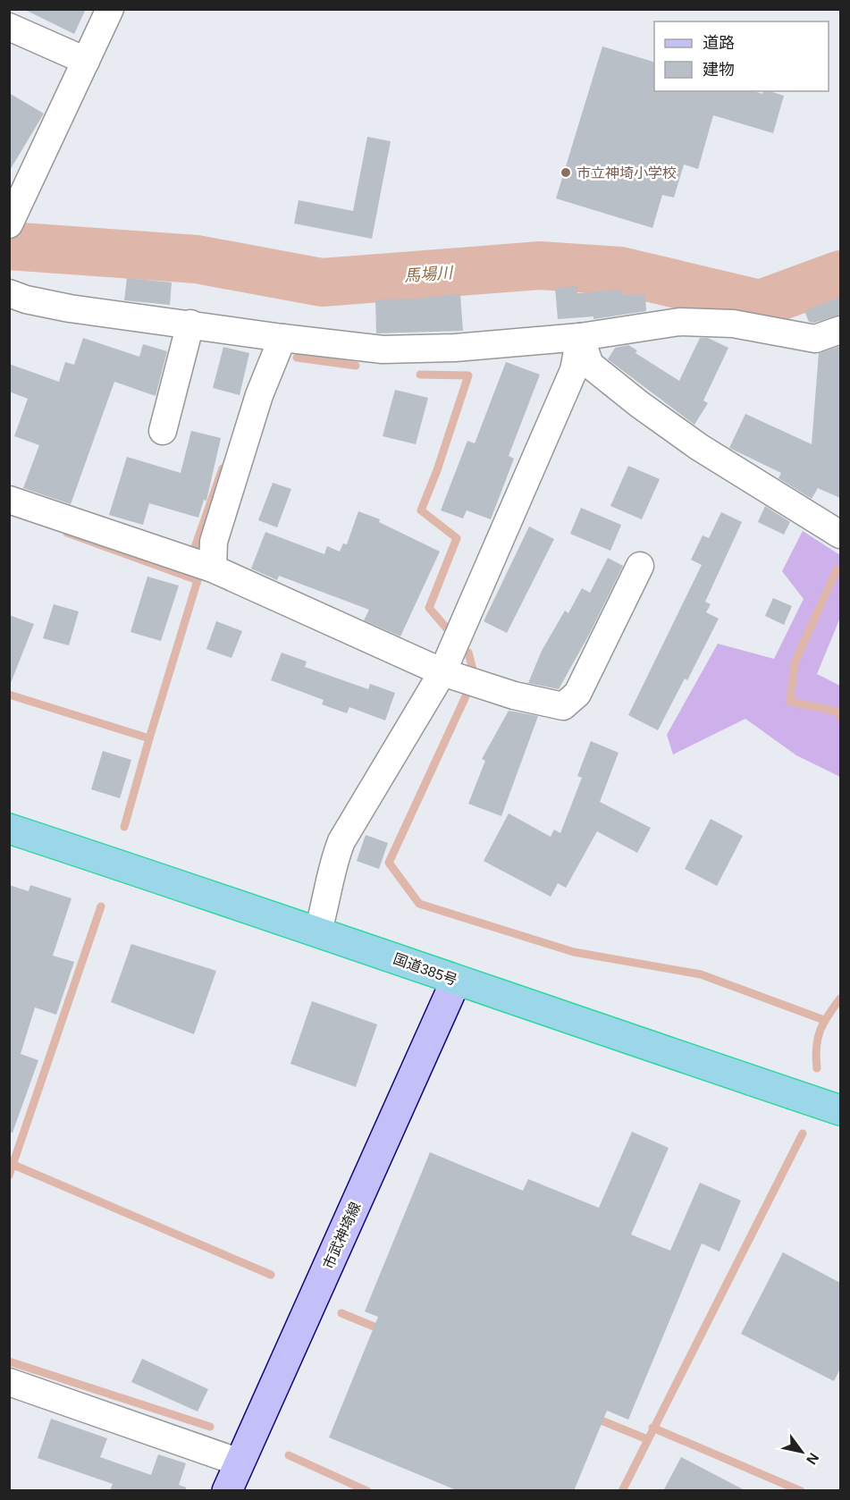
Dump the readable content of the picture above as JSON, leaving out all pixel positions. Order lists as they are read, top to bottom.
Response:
{
  "streets": {
    "highway": ["国道385号"],
    "main road": ["市武神埼線"]
  },
  "crossings": [
    ["国道385号", "市武神埼線"]
  ],
  "water": ["馬場川"],
  "places": ["市立神埼小学校"],
  "legend": ["道路", "建物"],
  "north": "bottom right"
}
